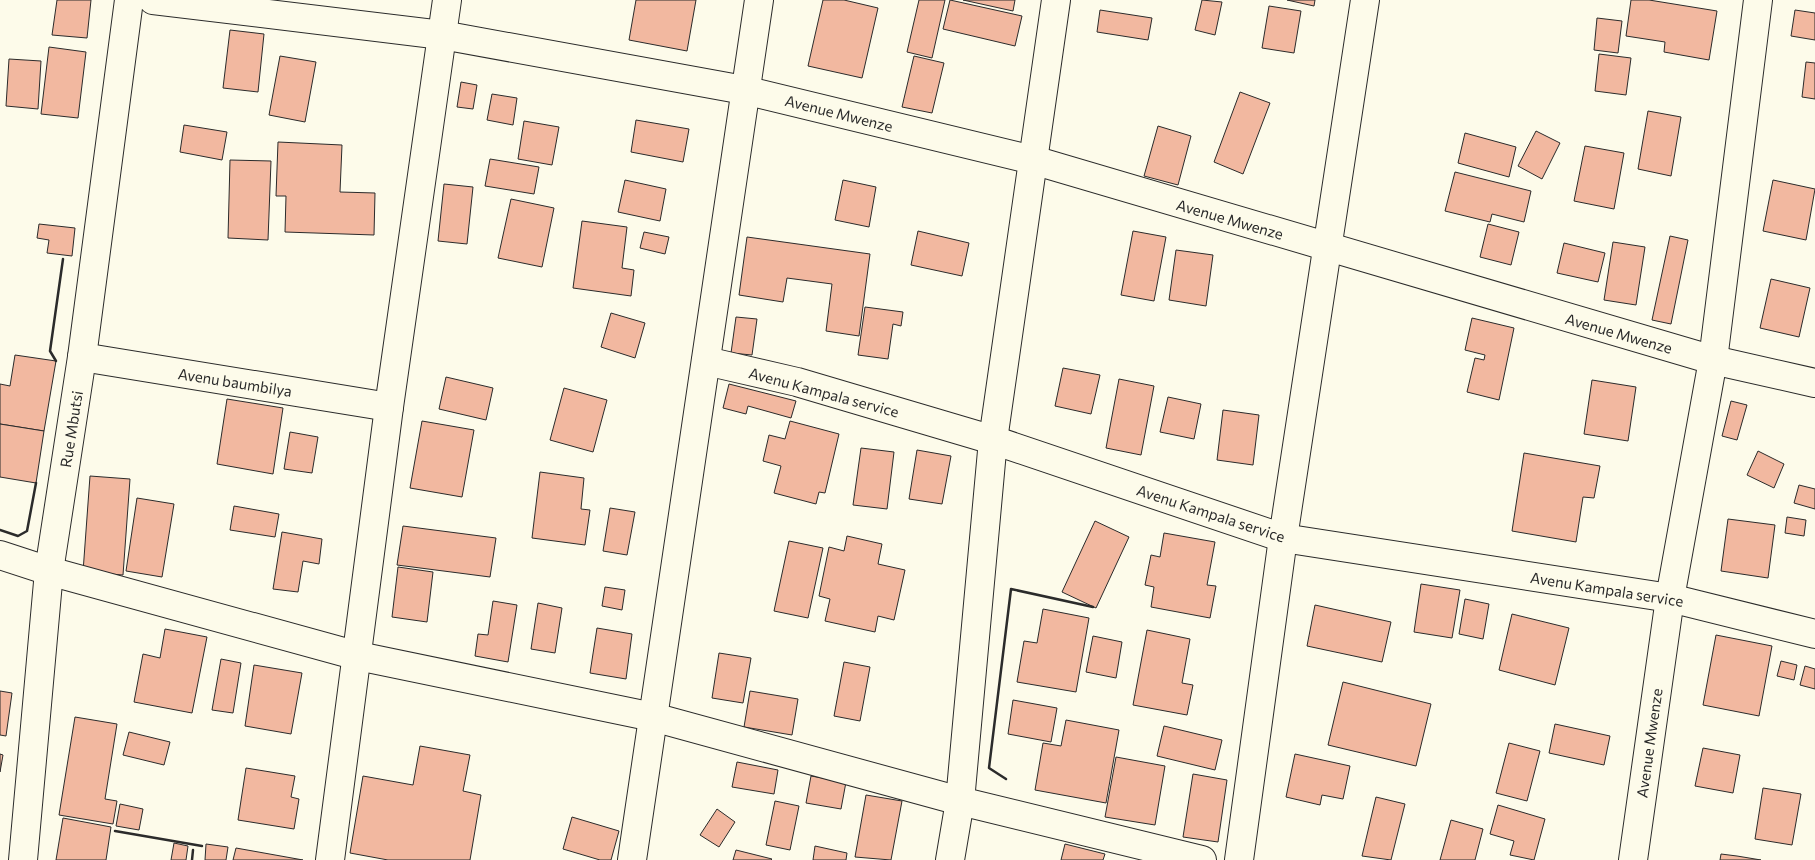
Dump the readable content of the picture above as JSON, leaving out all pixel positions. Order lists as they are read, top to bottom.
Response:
{
  "streets": {
    "street": [
      "Avenue Mwenze",
      "Avenu baumbilya",
      "Avenu Kampala service",
      "Rue Mbutsi"
    ]
  },
  "crossings": [
    ["Avenue Mwenze", "Avenu Kampala service"],
    ["Avenu baumbilya", "Rue Mbutsi"]
  ]
}
